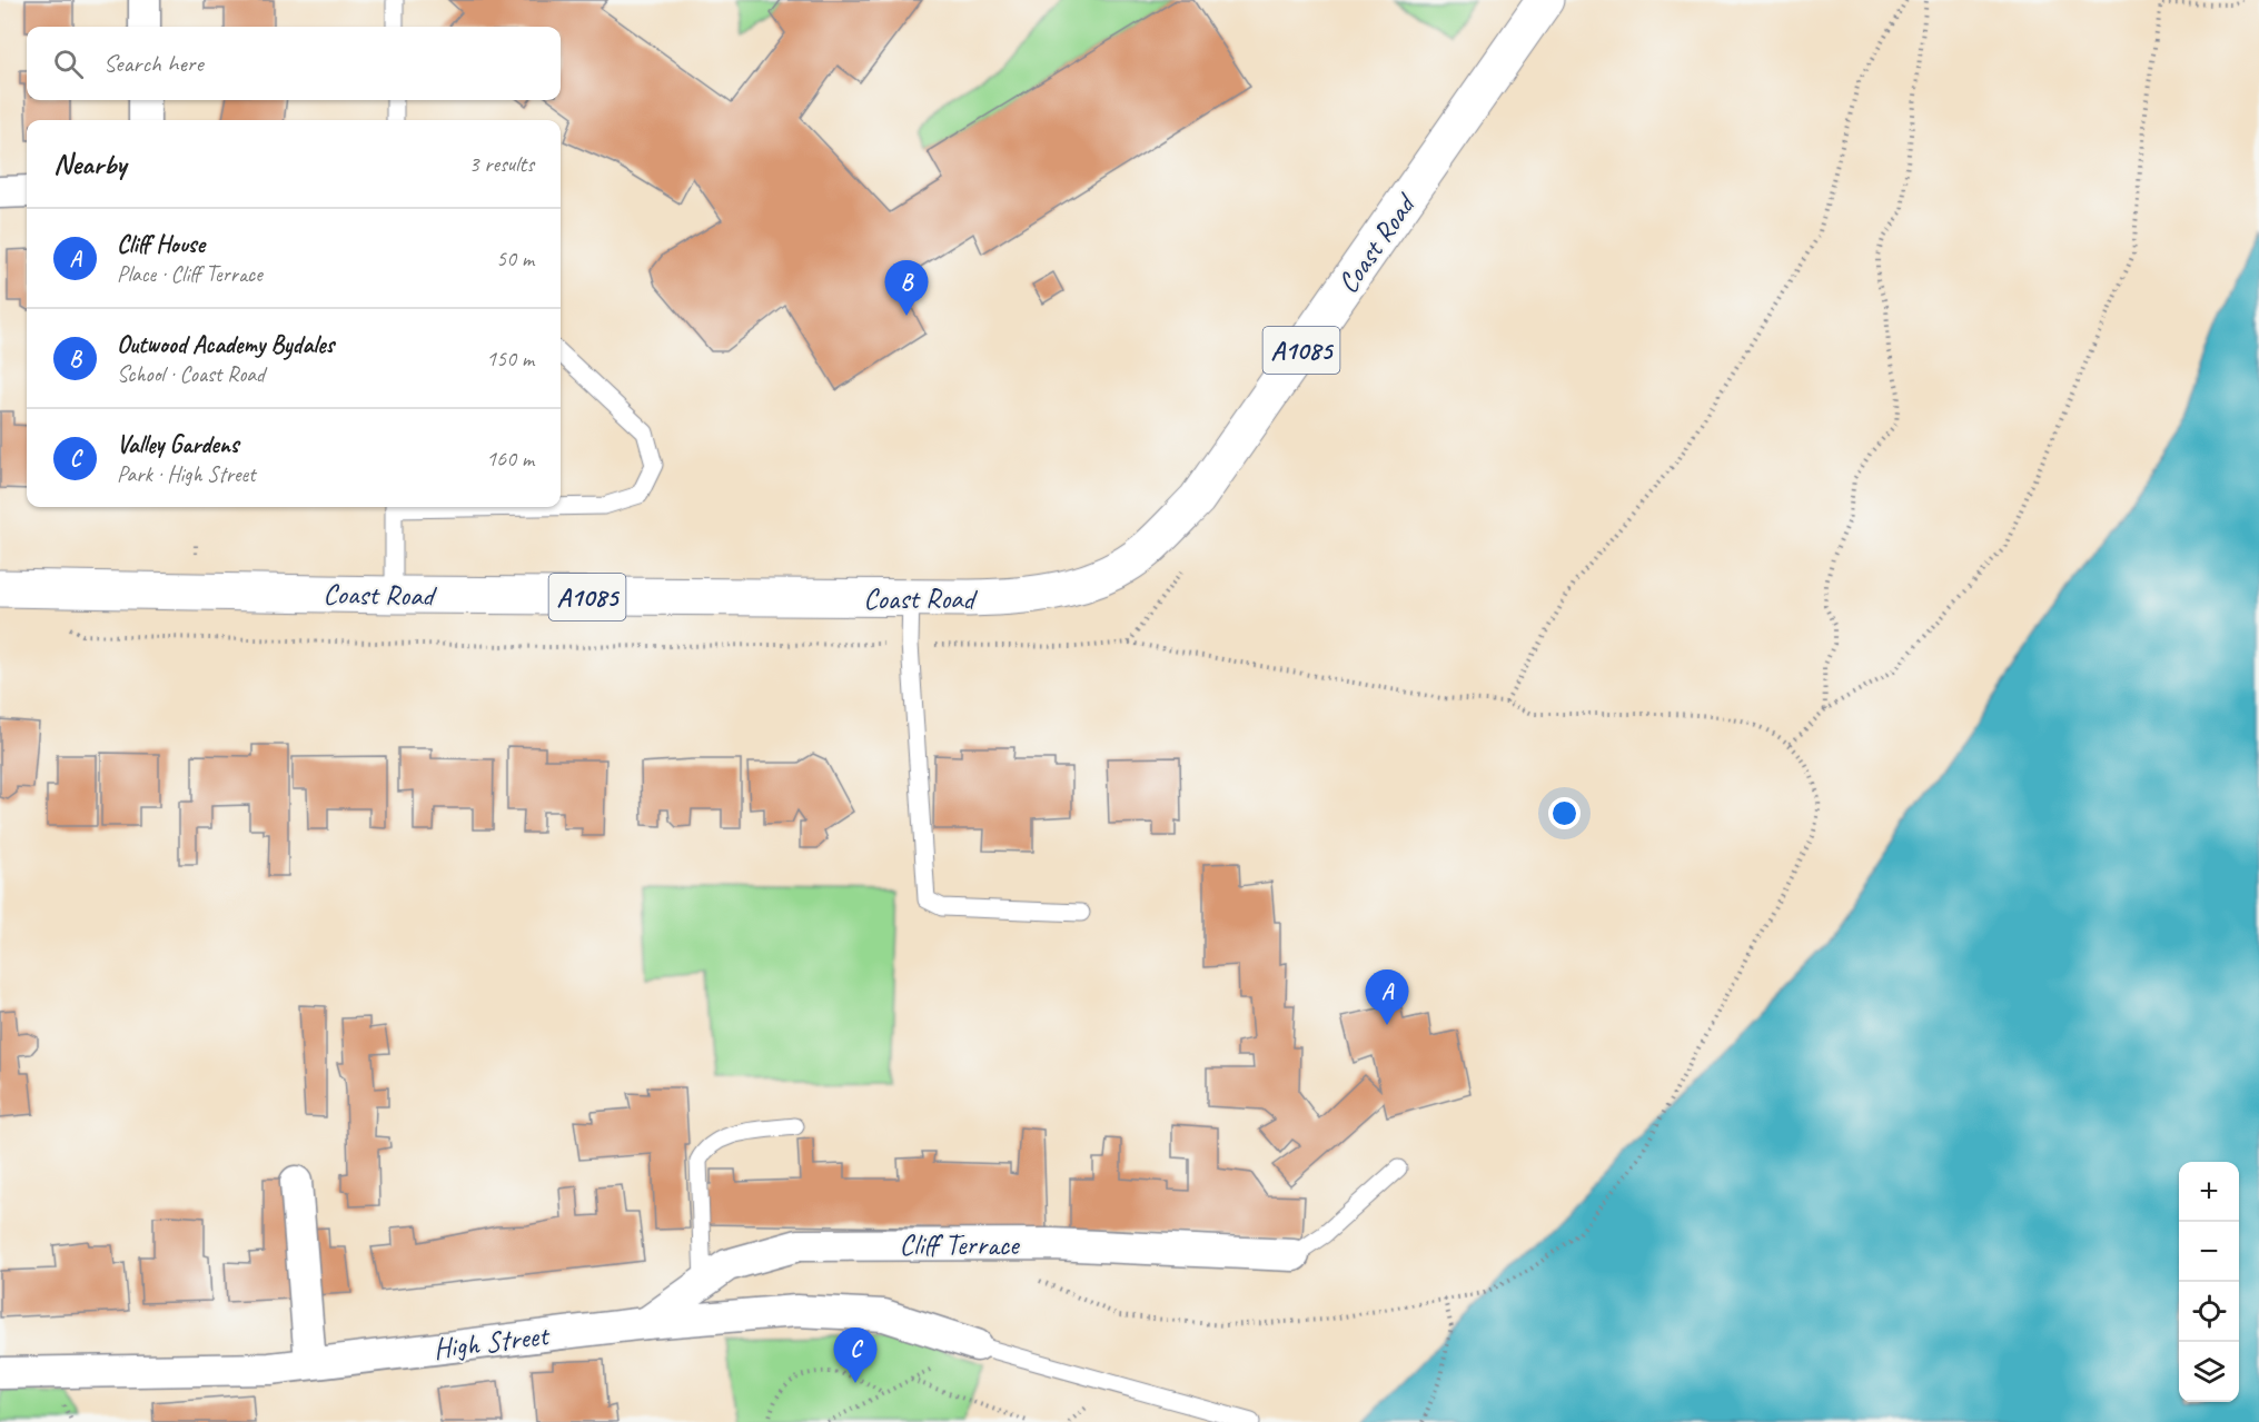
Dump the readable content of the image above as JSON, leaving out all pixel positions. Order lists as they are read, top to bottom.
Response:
{
  "streets": {
    "main road": ["Coast Road", "A1085"],
    "street": ["Cliff Terrace", "High Street"]
  },
  "crossings": [
    ["Cliff Terrace", "High Street"]
  ],
  "page": {
    "search": "Search here",
    "heading": ["Nearby", "3 results"],
    "list": [
      {
        "mark": "A",
        "name": "Cliff House",
        "note": "Place · Cliff Terrace",
        "value": "50 m"
      },
      {
        "mark": "B",
        "name": "Outwood Academy Bydales",
        "note": "School · Coast Road",
        "value": "150 m"
      },
      {
        "mark": "C",
        "name": "Valley Gardens",
        "note": "Park · High Street",
        "value": "160 m"
      }
    ],
    "pins": ["B", "A", "C"],
    "map_buttons": ["+", "−"]
  }
}
